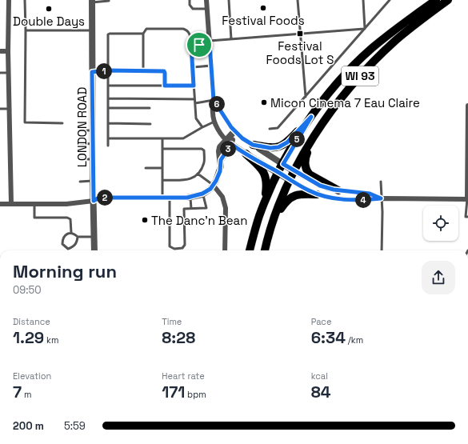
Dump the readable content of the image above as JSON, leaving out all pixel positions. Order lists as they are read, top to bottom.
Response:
{
  "streets": {
    "main road": ["WI 93"],
    "street": ["LONDON ROAD"]
  },
  "places": {
    "other": [
      "Festival Foods",
      "Double Days",
      "Micon Cinema 7 Eau Claire",
      "The Danc'n Bean"
    ],
    "transit": ["Festival Foods Lot S"]
  },
  "page": {
    "pins": [
      "1",
      "6",
      "5",
      "3",
      "2",
      "4"
    ],
    "heading": ["Morning run", "09:50"],
    "stats": [
      ["Distance", "1.29 km"],
      ["Time", "8:28"],
      ["Pace", "6:34 /km"],
      ["Elevation", "7 m"],
      ["Heart rate", "171 bpm"],
      ["kcal", "84"]
    ],
    "list": [
      {
        "name": "200 m",
        "note": "5:59"
      }
    ]
  }
}
